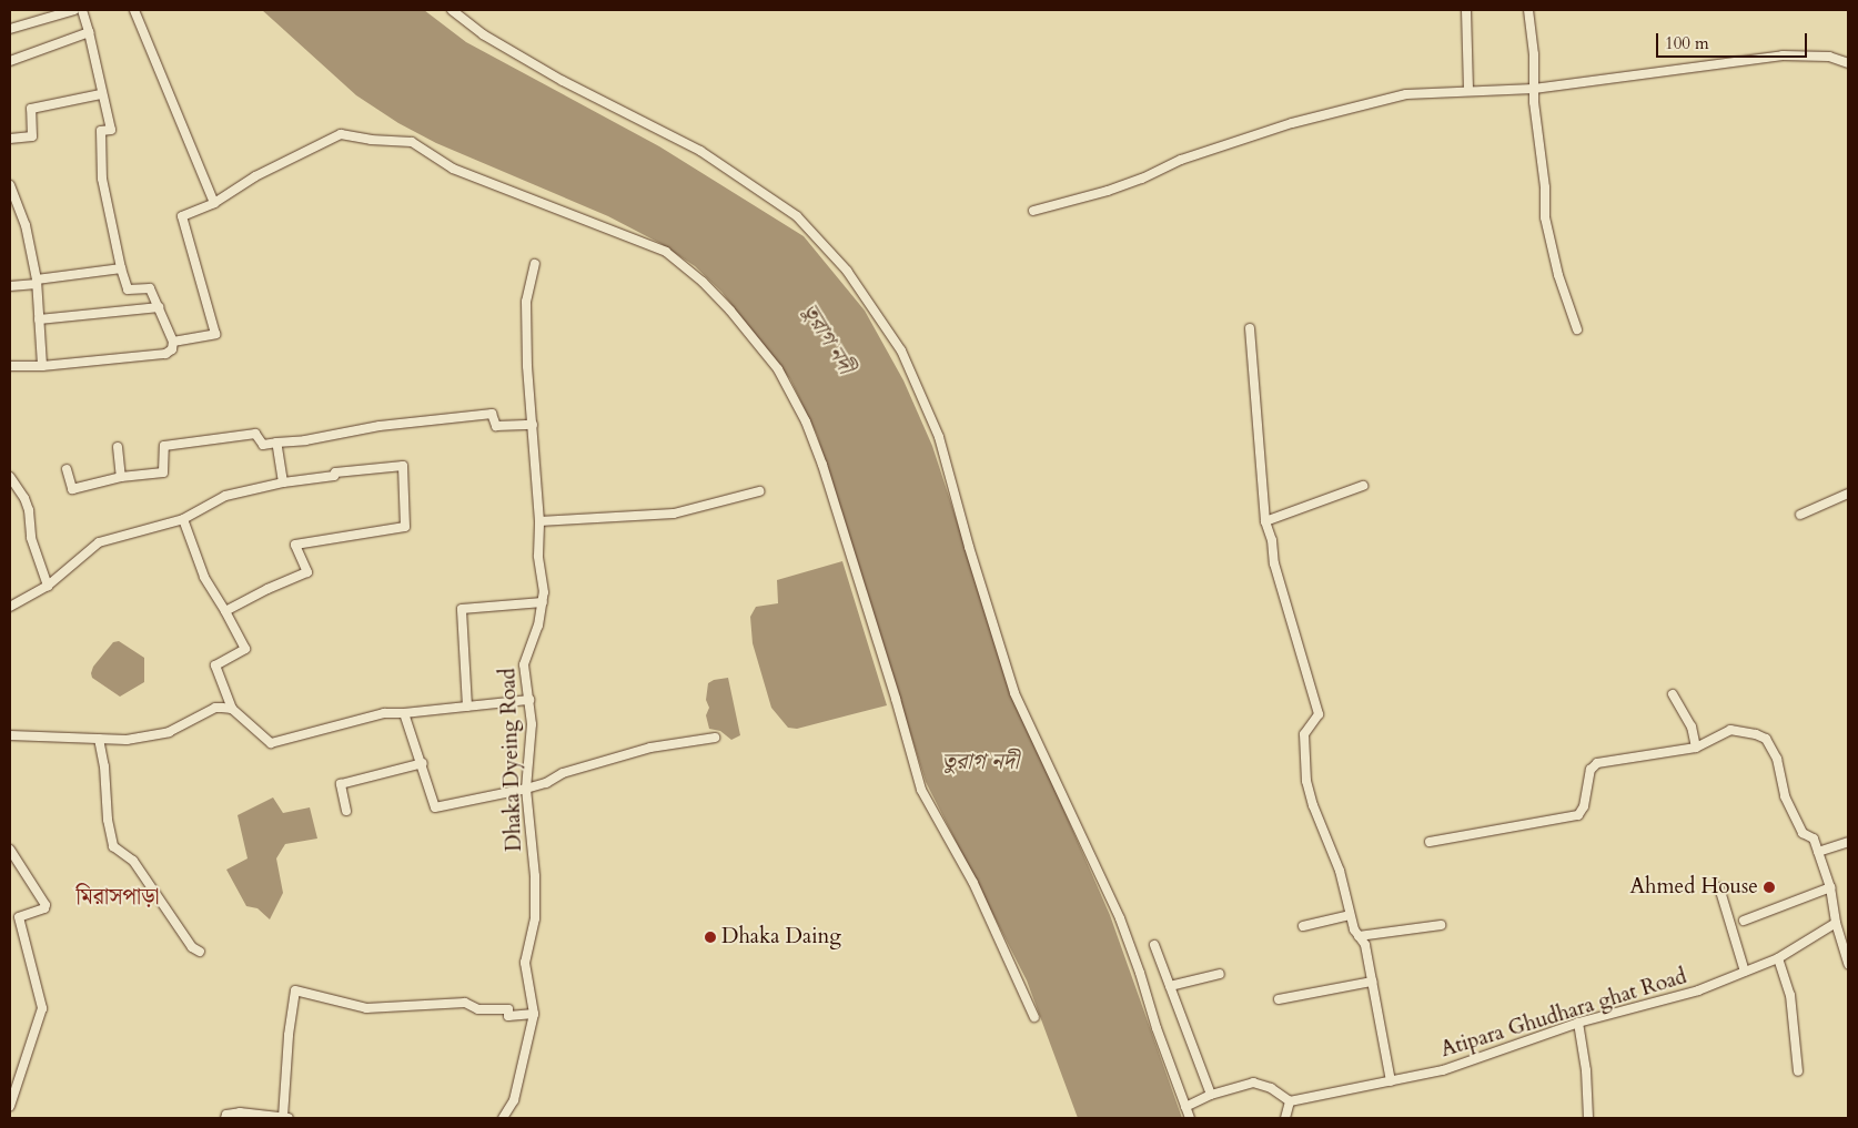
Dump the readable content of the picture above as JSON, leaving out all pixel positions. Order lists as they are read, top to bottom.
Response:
{
  "streets": {
    "street": ["Dhaka Dyeing Road", "Atipara Ghudhara ghat Road"]
  },
  "districts": ["মিরাসপাড়া"],
  "water": ["তুরাগ নদী"],
  "places": ["Ahmed House", "Dhaka Daing"],
  "scale_bar": "100 m"
}
